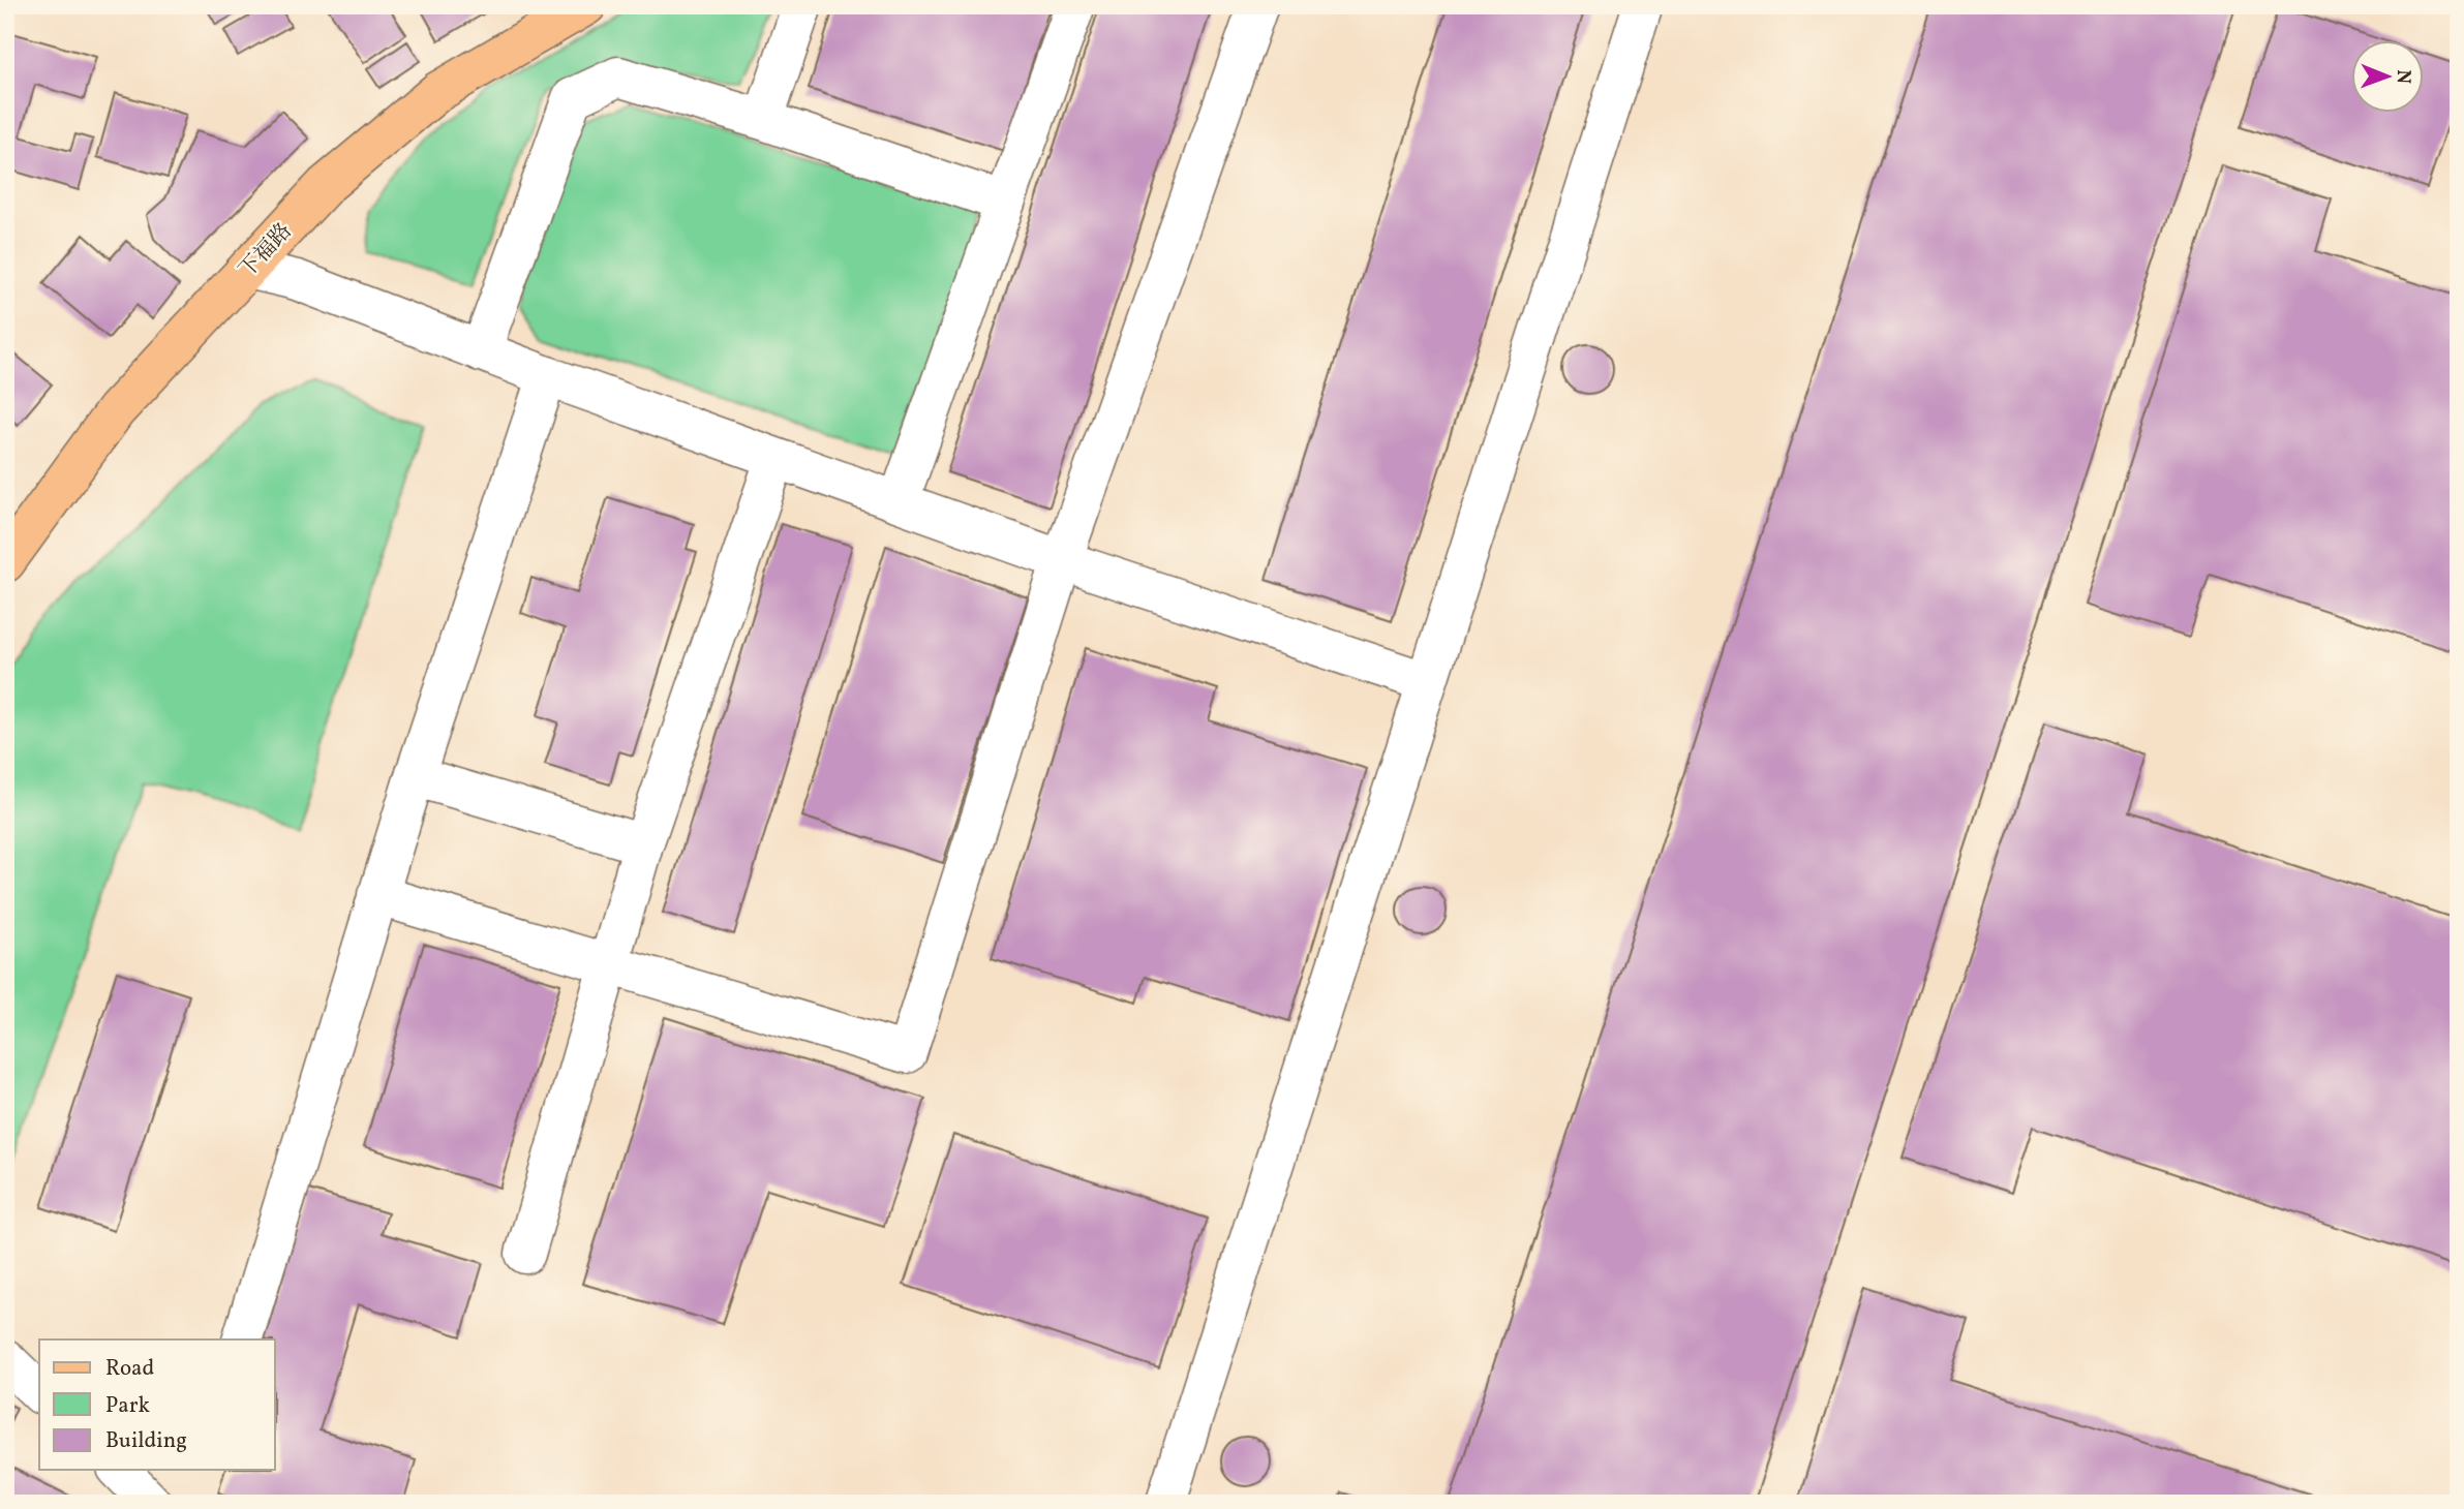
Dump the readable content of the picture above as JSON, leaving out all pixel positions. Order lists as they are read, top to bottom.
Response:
{
  "streets": {
    "main road": ["下福路"]
  },
  "legend": ["Road", "Park", "Building"],
  "north": "right"
}
